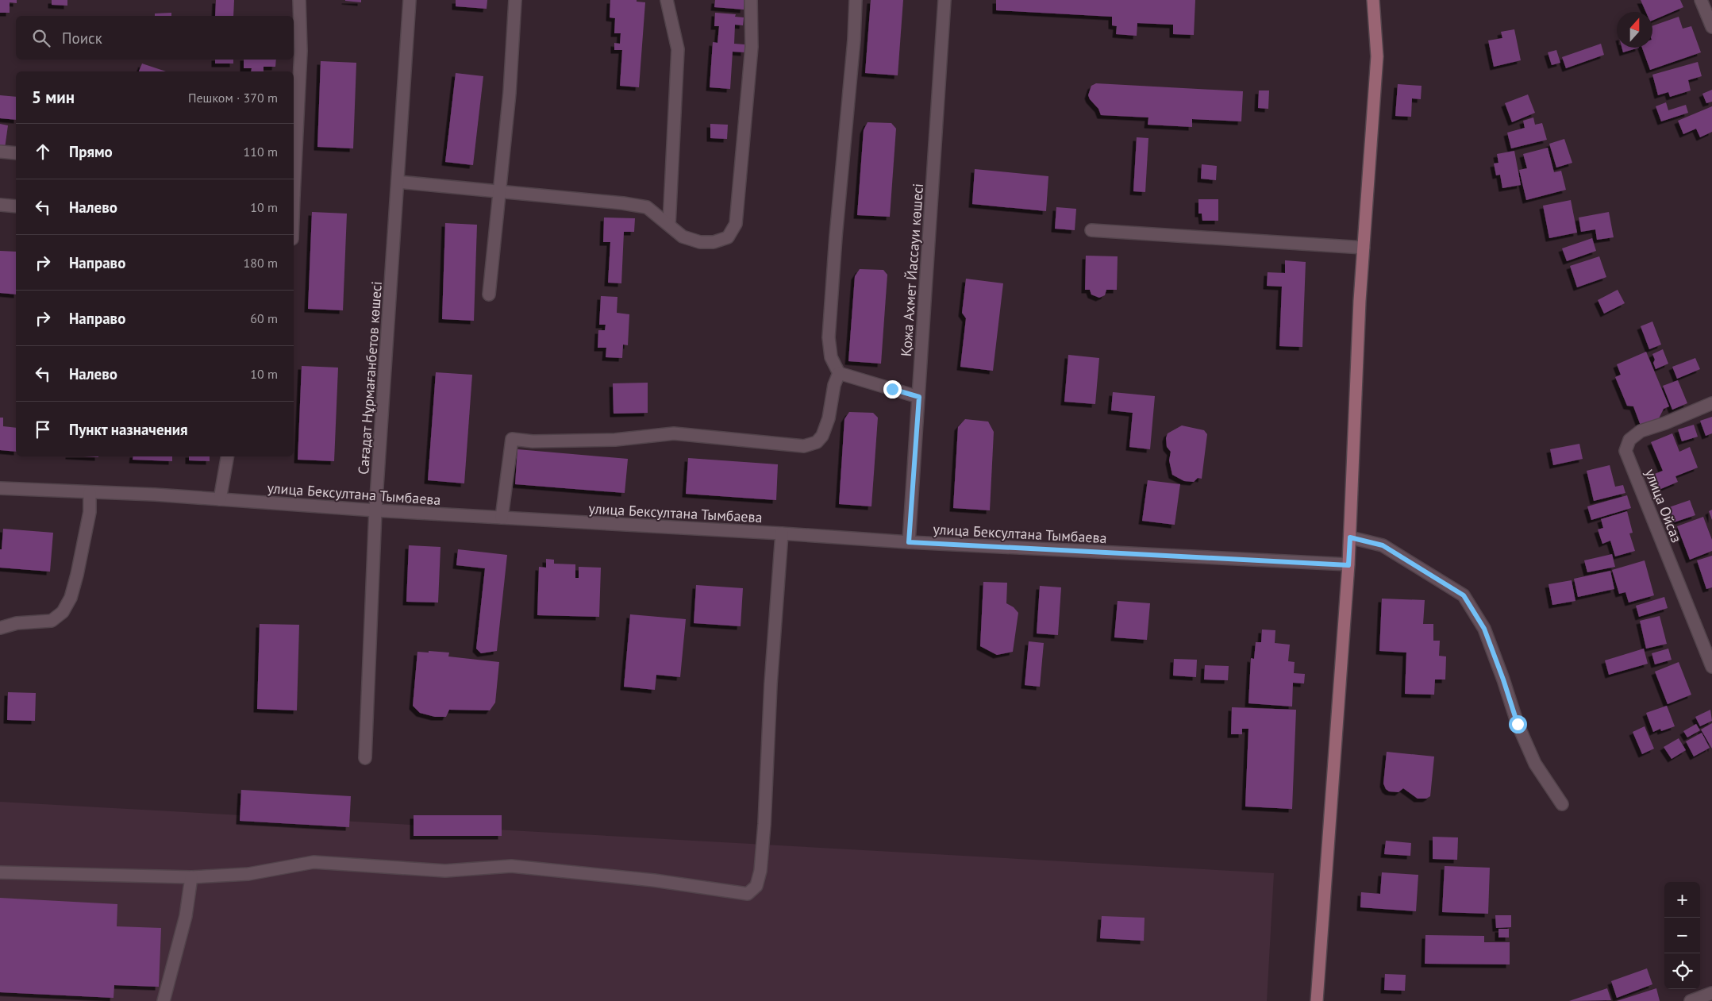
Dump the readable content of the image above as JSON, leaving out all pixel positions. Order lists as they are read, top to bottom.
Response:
{
  "streets": {
    "street": [
      "Қожа Ахмет Йассауи көшесі",
      "Сағадат Нұрмағанбетов көшесі",
      "улица Бексултана Тымбаева",
      "улица Ойсаз"
    ]
  },
  "crossings": [
    ["Қожа Ахмет Йассауи көшесі", "улица Бексултана Тымбаева"],
    ["Сағадат Нұрмағанбетов көшесі", "улица Бексултана Тымбаева"]
  ],
  "north": "top",
  "page": {
    "search": "Поиск",
    "heading": ["5 мин", "Пешком · 370 m"],
    "list": [
      ["Прямо", "110 m"],
      ["Налево", "10 m"],
      ["Направо", "180 m"],
      ["Направо", "60 m"],
      ["Налево", "10 m"],
      "Пункт назначения"
    ],
    "map_buttons": ["+", "−"]
  }
}
